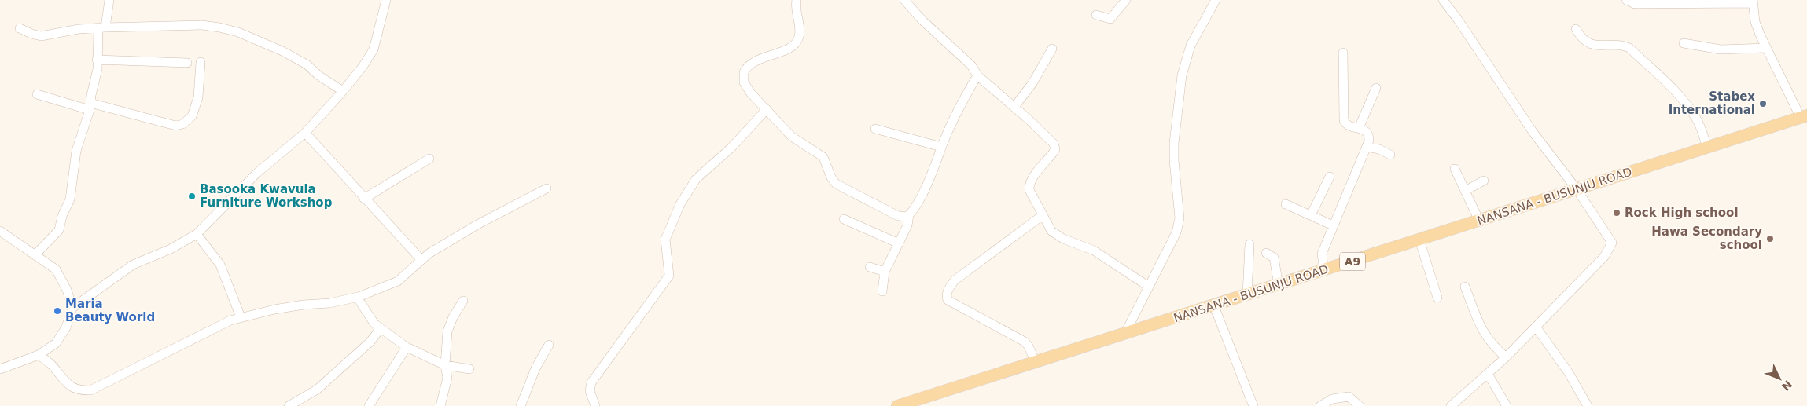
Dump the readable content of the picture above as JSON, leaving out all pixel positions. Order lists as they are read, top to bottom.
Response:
{
  "streets": {
    "main road": ["NANSANA - BUSUNJU ROAD", "A9"]
  },
  "places": [
    "Stabex International",
    "Basooka Kwavula Furniture Workshop",
    "Rock High school",
    "Hawa Secondary school",
    "Maria Beauty World"
  ],
  "north": "bottom right"
}
